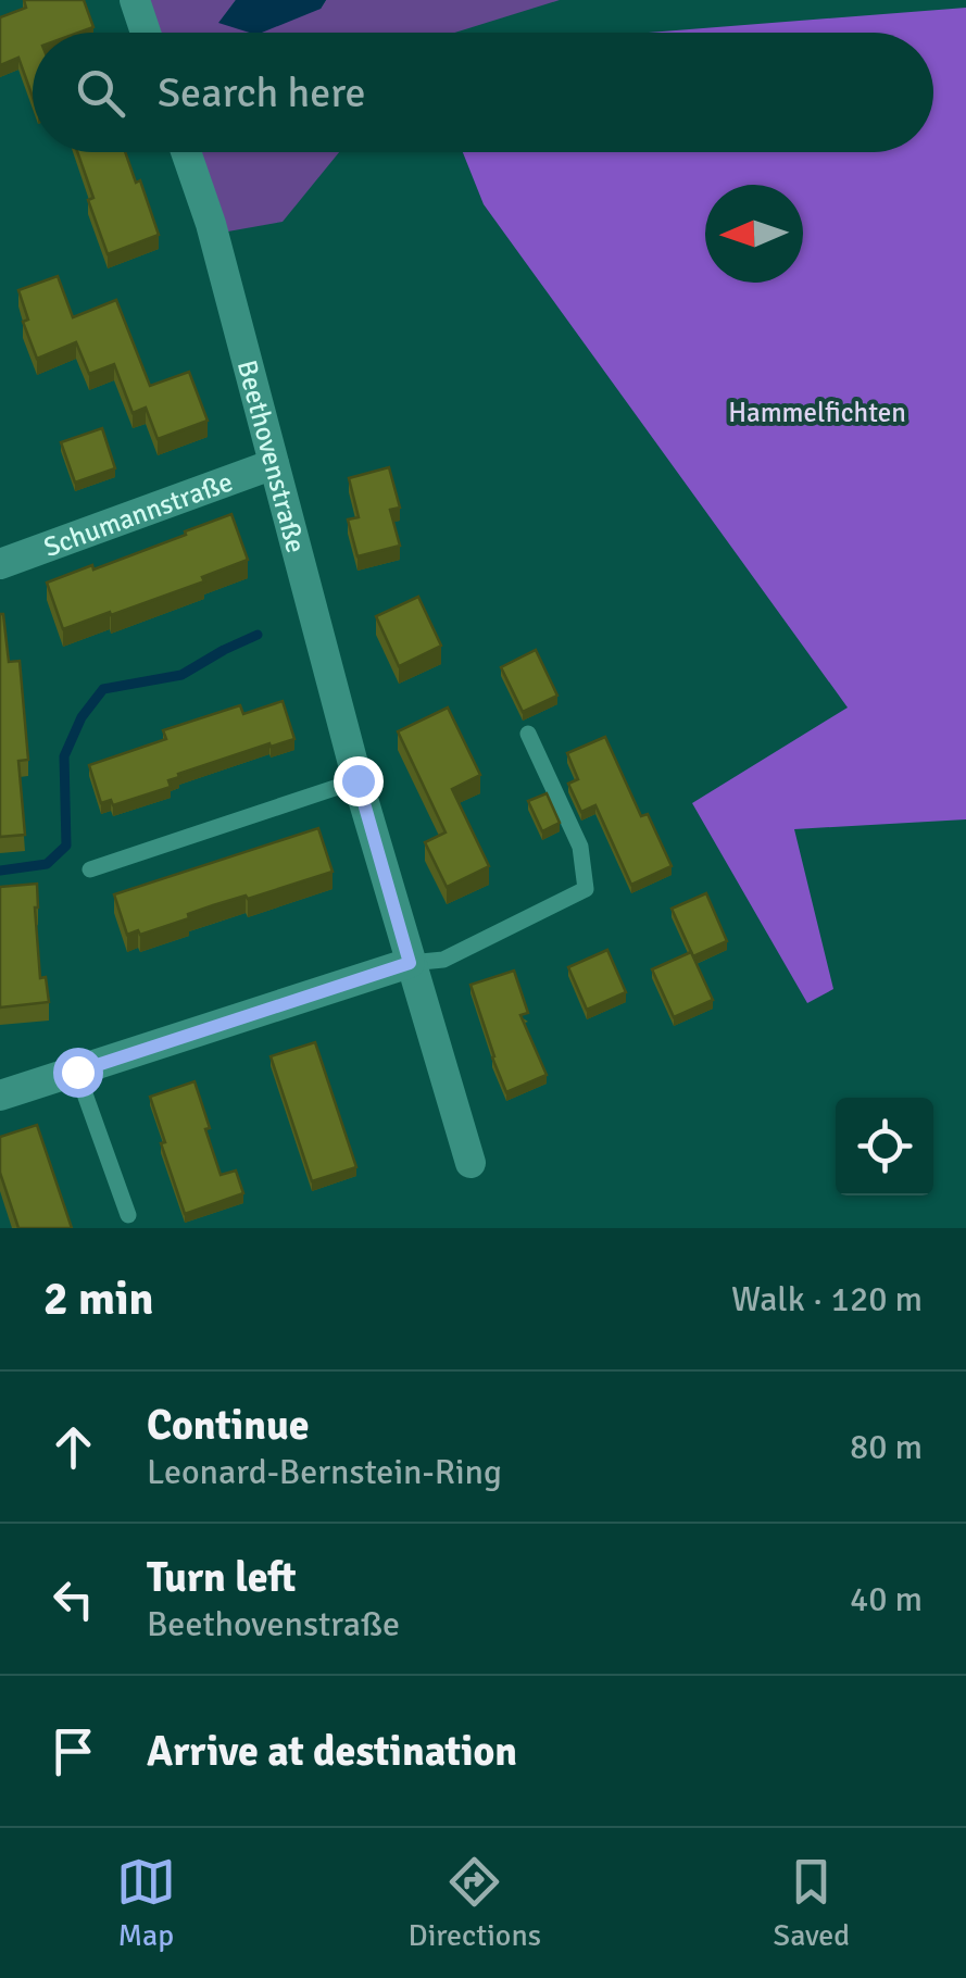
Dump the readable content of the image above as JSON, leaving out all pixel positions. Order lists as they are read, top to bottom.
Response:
{
  "streets": {
    "street": ["Beethovenstraße", "Schumannstraße"]
  },
  "crossings": [
    ["Beethovenstraße", "Schumannstraße"]
  ],
  "parks": ["Hammelfichten"],
  "north": "left",
  "page": {
    "search": "Search here",
    "heading": ["2 min", "Walk · 120 m"],
    "list": [
      ["Continue", "Leonard-Bernstein-Ring", "80 m"],
      ["Turn left", "Beethovenstraße", "40 m"],
      "Arrive at destination"
    ],
    "nav": ["Map", "Directions", "Saved"]
  }
}
